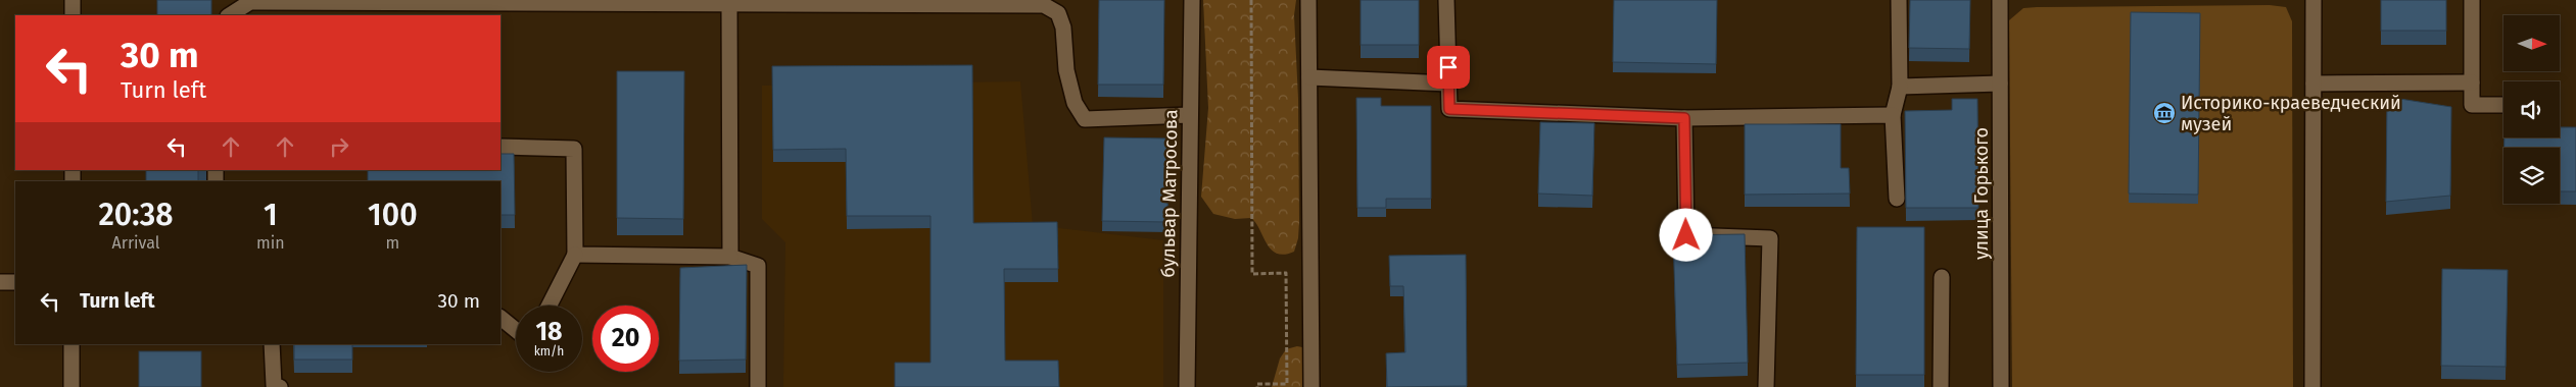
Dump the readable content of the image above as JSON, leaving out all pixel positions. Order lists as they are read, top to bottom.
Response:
{
  "streets": {
    "street": ["бульвар Матросова", "улица Горького"]
  },
  "places": {
    "museum": ["Историко-краеведческий музей"]
  },
  "north": "right",
  "page": {
    "turn": ["30 m", "Turn left"],
    "eta": [
      "20:38",
      "Arrival",
      "1",
      "min",
      "100",
      "m"
    ],
    "list": [
      {
        "name": "Turn left",
        "value": "30 m"
      }
    ],
    "speed": "18 km/h",
    "limit": "20"
  }
}
